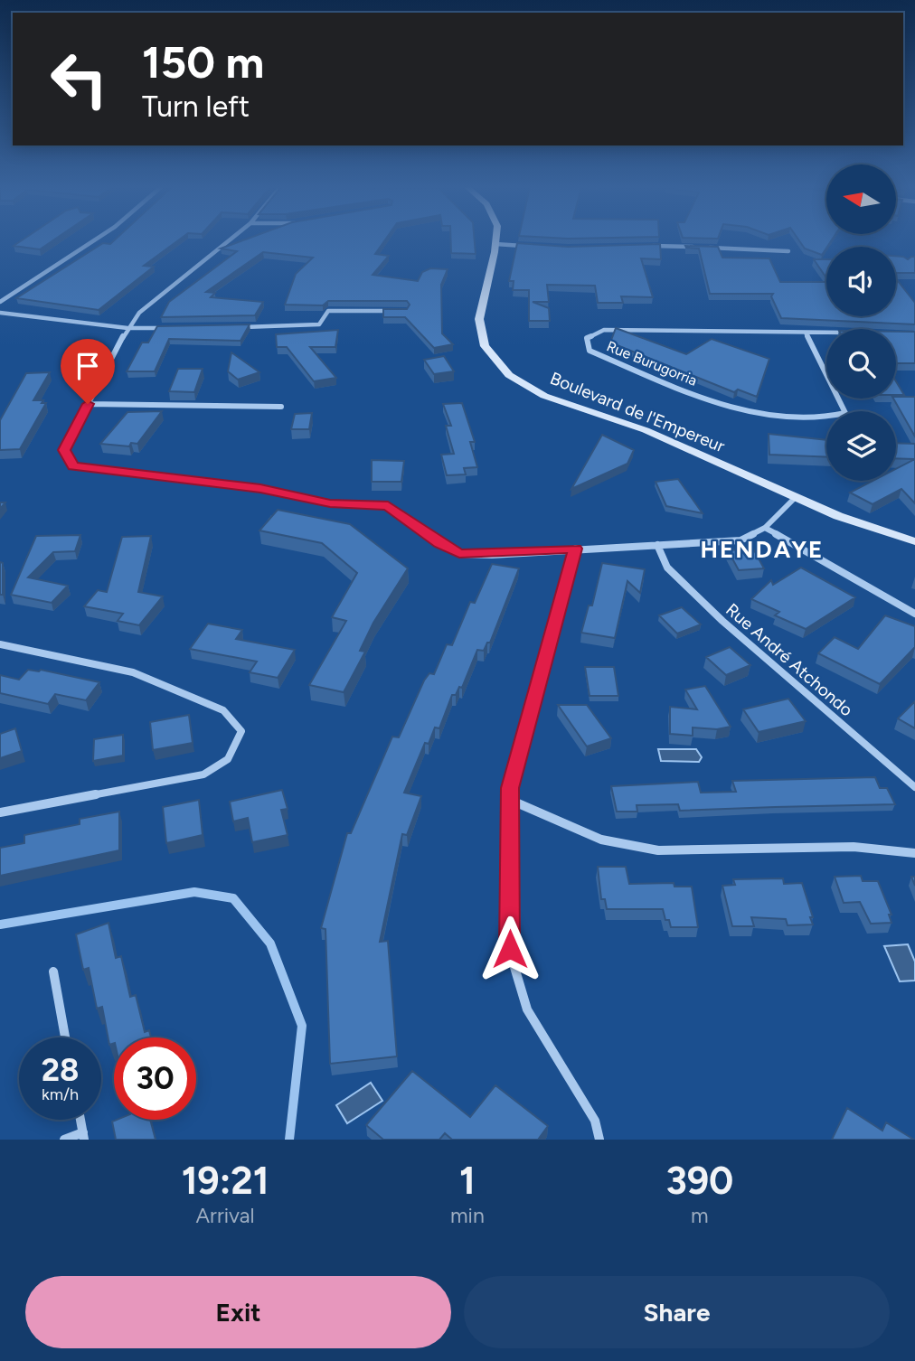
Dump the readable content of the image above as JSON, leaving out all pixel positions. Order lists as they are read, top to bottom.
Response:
{
  "streets": {
    "main road": ["Boulevard de l'Empereur"],
    "street": ["Rue Burugorria", "Rue André Atchondo"]
  },
  "districts": ["HENDAYE"],
  "north": "left",
  "page": {
    "turn": ["150 m", "Turn left"],
    "speed": "28 km/h",
    "limit": "30",
    "eta": [
      "19:21",
      "Arrival",
      "1",
      "min",
      "390",
      "m"
    ],
    "buttons": ["Exit", "Share"]
  }
}
